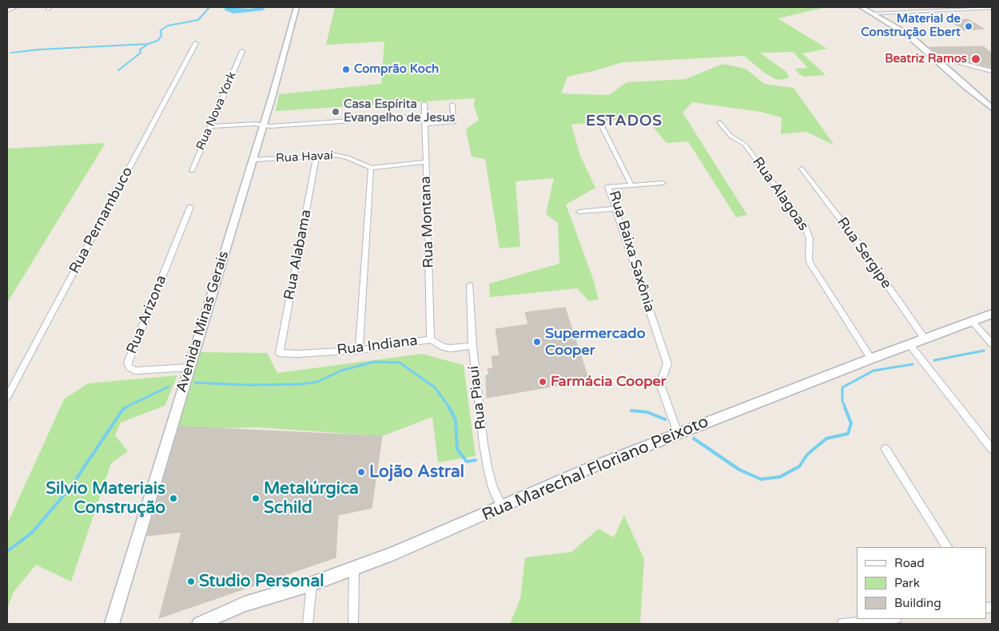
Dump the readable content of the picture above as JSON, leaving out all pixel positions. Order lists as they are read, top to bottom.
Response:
{
  "streets": {
    "street": [
      "Rua Nova York",
      "Rua Havaí",
      "Rua Alagoas",
      "Rua Pernambuco",
      "Rua Montana",
      "Rua Baixa Saxônia",
      "Rua Sergipe",
      "Rua Alabama",
      "Rua Arizona",
      "Avenida Minas Gerais",
      "Rua Indiana",
      "Rua Piauí",
      "Rua Marechal Floriano Peixoto"
    ]
  },
  "crossings": [
    ["Rua Havaí", "Rua Montana"],
    ["Rua Havaí", "Rua Alabama"],
    ["Rua Havaí", "Avenida Minas Gerais"],
    ["Rua Alagoas", "Rua Marechal Floriano Peixoto"],
    ["Rua Montana", "Rua Indiana"],
    ["Rua Baixa Saxônia", "Rua Marechal Floriano Peixoto"],
    ["Rua Sergipe", "Rua Marechal Floriano Peixoto"],
    ["Rua Alabama", "Rua Indiana"],
    ["Rua Arizona", "Avenida Minas Gerais"],
    ["Rua Indiana", "Rua Piauí"],
    ["Rua Piauí", "Rua Marechal Floriano Peixoto"]
  ],
  "districts": ["ESTADOS"],
  "places": [
    "Material de Construção Ebert",
    "Beatriz Ramos",
    "Comprão Koch",
    "Casa Espírita Evangelho de Jesus",
    "Supermercado Cooper",
    "Farmácia Cooper",
    "Lojão Astral",
    "Silvio Materiais Construção",
    "Metalúrgica Schild",
    "Studio Personal"
  ],
  "legend": ["Road", "Park", "Building"]
}
